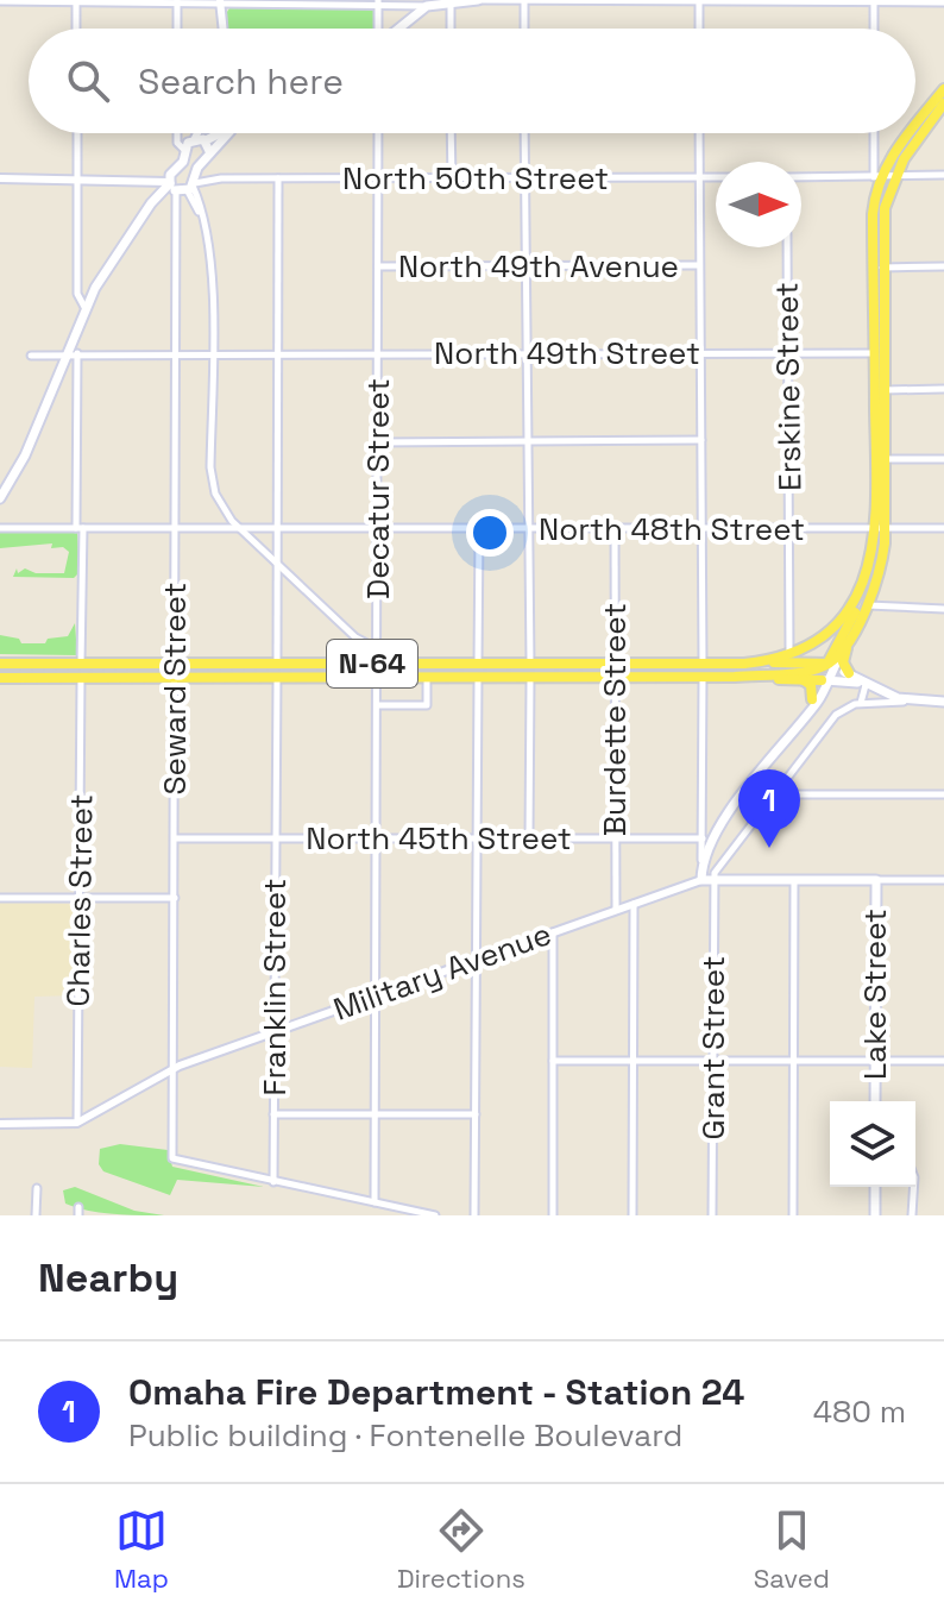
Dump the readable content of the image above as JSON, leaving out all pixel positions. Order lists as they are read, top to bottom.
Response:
{
  "streets": {
    "main road": ["N-64", "Lake Street"],
    "street": [
      "North 50th Street",
      "North 49th Avenue",
      "North 49th Street",
      "Erskine Street",
      "Decatur Street",
      "North 48th Street",
      "Seward Street",
      "Burdette Street",
      "North 45th Street",
      "Charles Street",
      "Military Avenue",
      "Franklin Street",
      "Grant Street"
    ]
  },
  "crossings": [
    ["North 50th Street", "Decatur Street"],
    ["North 50th Street", "Seward Street"],
    ["North 49th Avenue", "Decatur Street"],
    ["North 49th Street", "Erskine Street"],
    ["North 49th Street", "Decatur Street"],
    ["North 49th Street", "N-64"],
    ["North 49th Street", "Seward Street"],
    ["Erskine Street", "North 48th Street"],
    ["Erskine Street", "N-64"],
    ["Decatur Street", "North 48th Street"],
    ["Decatur Street", "N-64"],
    ["Decatur Street", "North 45th Street"],
    ["Decatur Street", "Military Avenue"],
    ["North 48th Street", "N-64"],
    ["North 48th Street", "Seward Street"],
    ["North 48th Street", "Burdette Street"],
    ["N-64", "Seward Street"],
    ["N-64", "Burdette Street"],
    ["N-64", "Charles Street"],
    ["N-64", "Franklin Street"],
    ["Seward Street", "North 45th Street"],
    ["Seward Street", "Military Avenue"],
    ["Seward Street", "Franklin Street"],
    ["Burdette Street", "North 45th Street"],
    ["Burdette Street", "Military Avenue"],
    ["North 45th Street", "Franklin Street"],
    ["Charles Street", "Military Avenue"],
    ["Military Avenue", "Franklin Street"]
  ],
  "north": "right",
  "page": {
    "search": "Search here",
    "pins": "1",
    "heading": "Nearby",
    "list": [
      {
        "mark": "1",
        "name": "Omaha Fire Department - Station 24",
        "note": "Public building · Fontenelle Boulevard",
        "value": "480 m"
      }
    ],
    "nav": ["Map", "Directions", "Saved"]
  }
}
